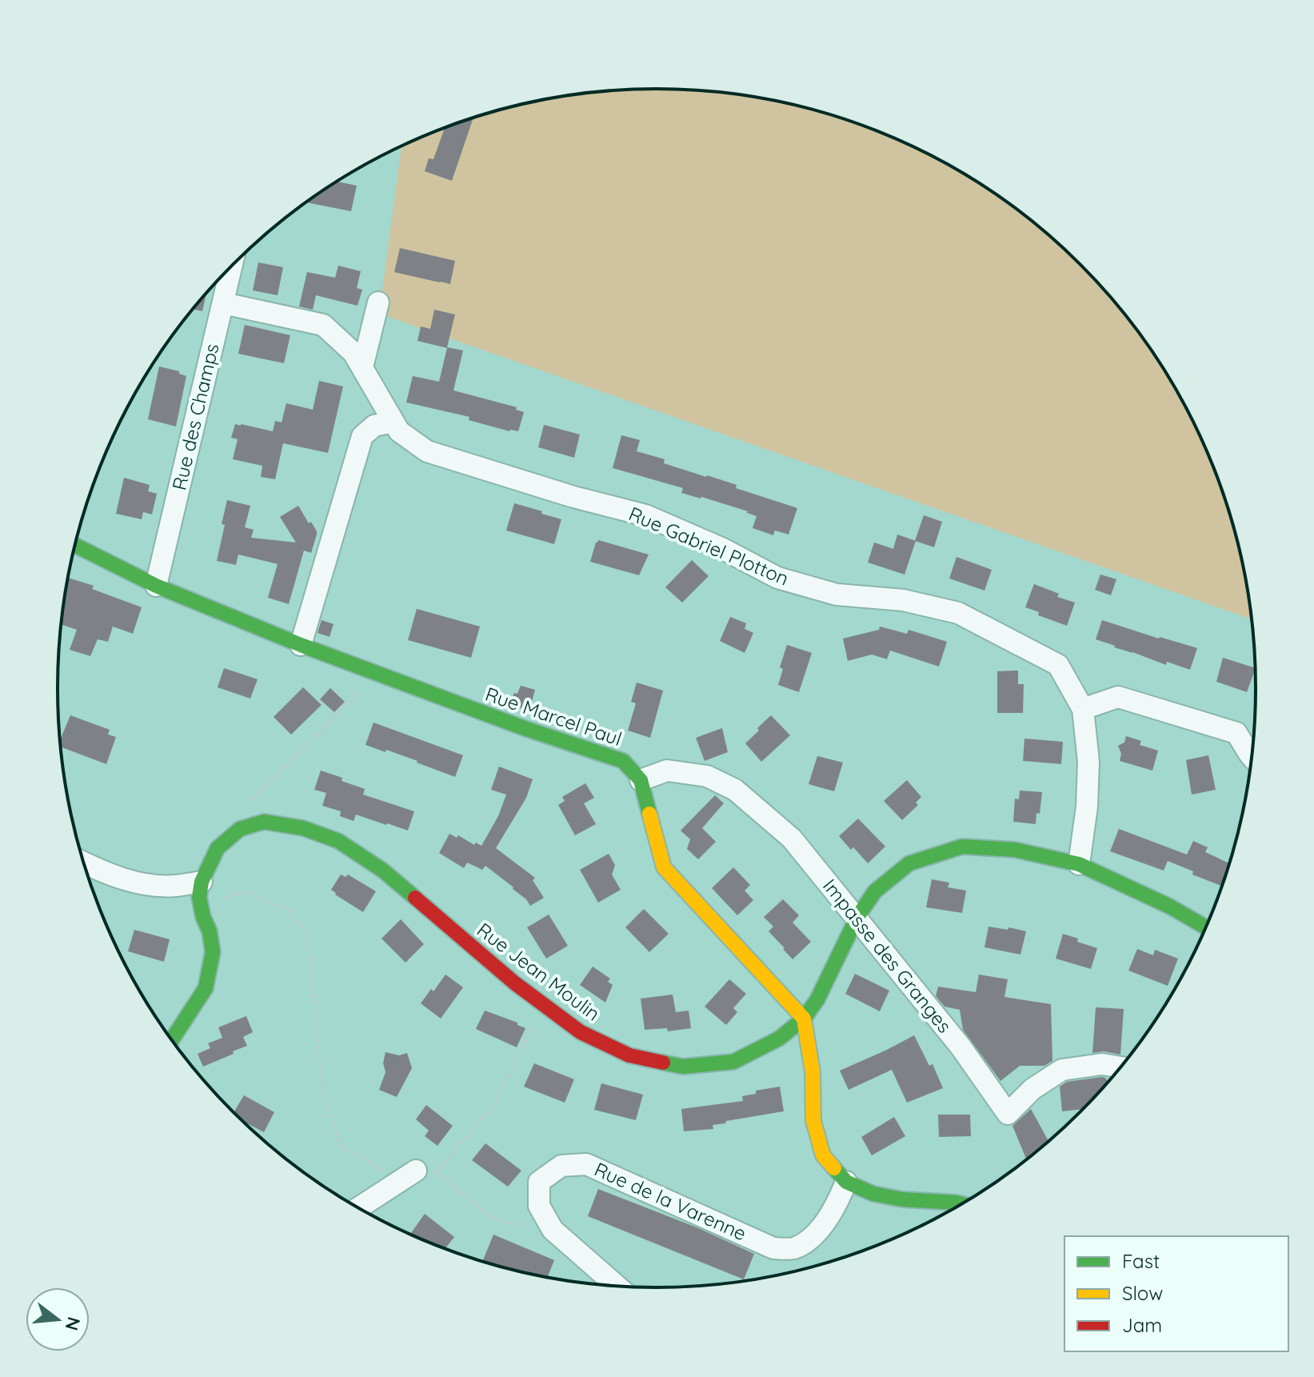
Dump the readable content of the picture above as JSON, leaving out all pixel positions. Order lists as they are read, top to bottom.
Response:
{
  "streets": {
    "street": [
      "Rue des Champs",
      "Rue Gabriel Plotton",
      "Rue Marcel Paul",
      "Impasse des Granges",
      "Rue Jean Moulin",
      "Rue de la Varenne"
    ]
  },
  "crossings": [
    ["Rue des Champs", "Rue Gabriel Plotton"],
    ["Rue des Champs", "Rue Marcel Paul"],
    ["Rue Gabriel Plotton", "Rue Jean Moulin"],
    ["Rue Marcel Paul", "Impasse des Granges"],
    ["Impasse des Granges", "Rue Jean Moulin"]
  ],
  "legend": ["Fast", "Slow", "Jam"],
  "north": "right"
}
